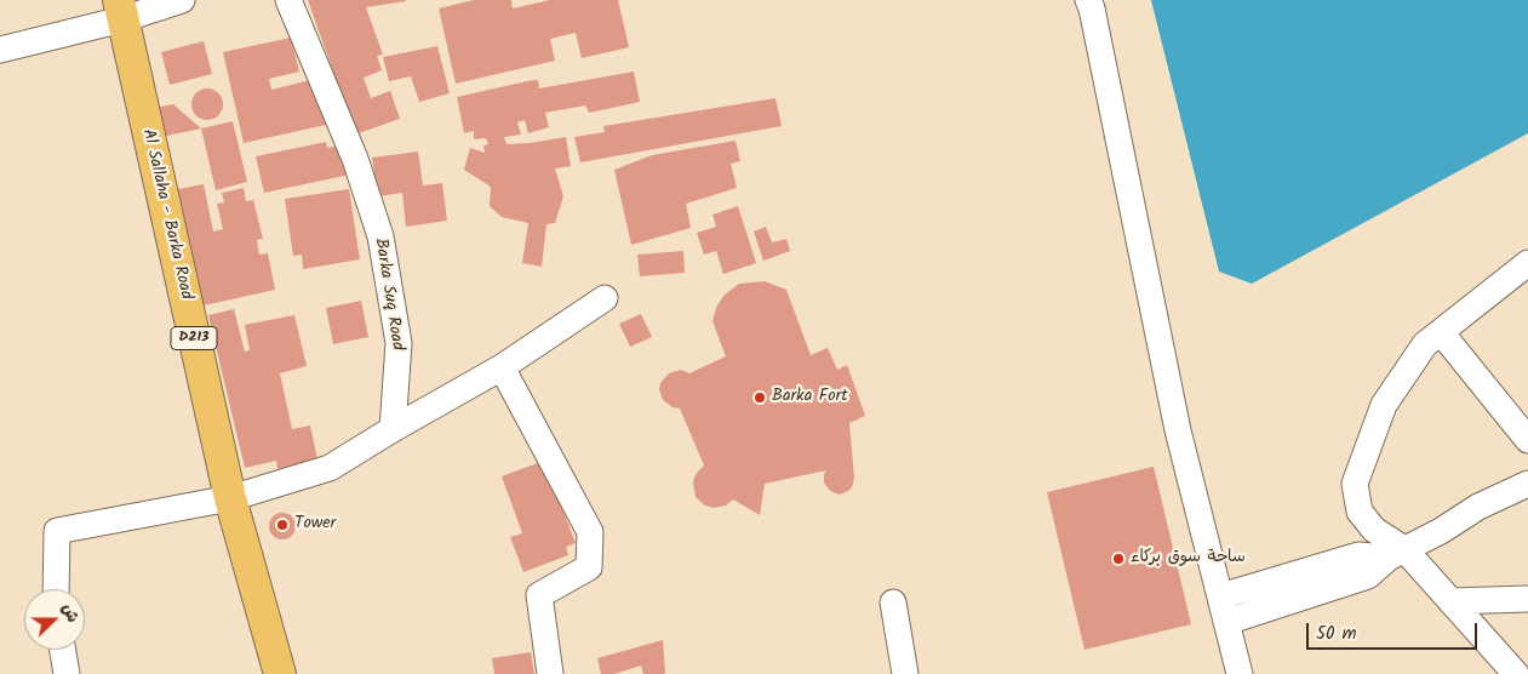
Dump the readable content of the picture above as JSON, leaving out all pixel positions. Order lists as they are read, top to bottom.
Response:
{
  "streets": {
    "main road": ["Al Sallaha - Barka Road", "D213"],
    "street": ["Barka Suq Road"]
  },
  "places": ["Barka Fort", "Tower", "ساحة سوق بركاء"],
  "scale_bar": "50 m",
  "north": "right"
}
